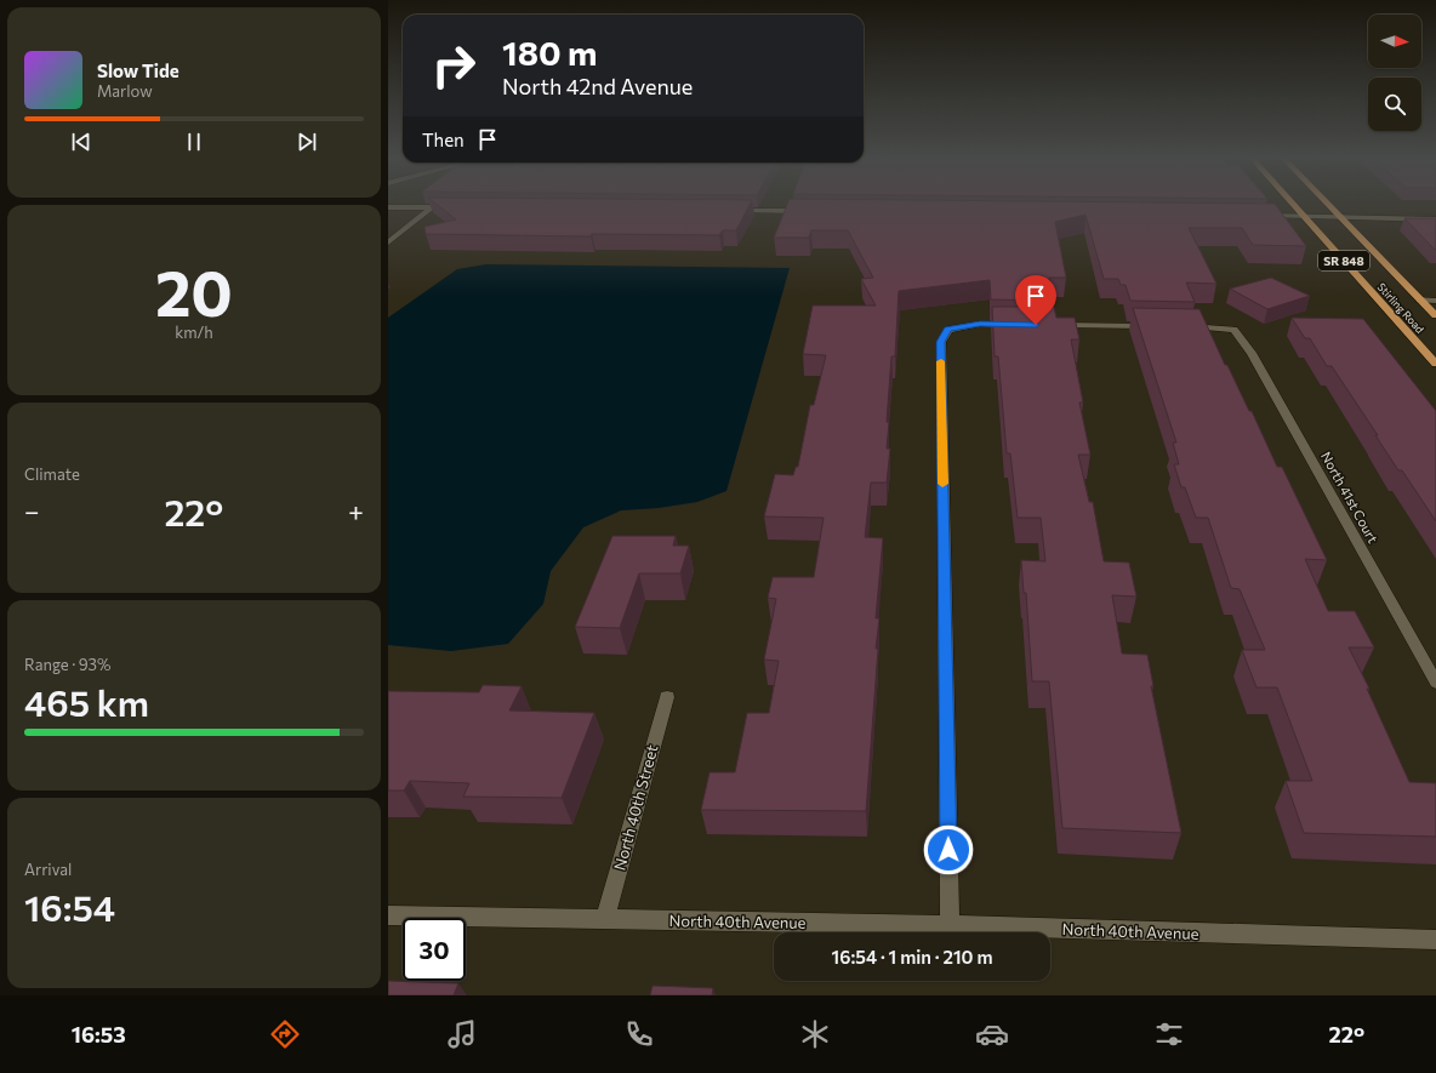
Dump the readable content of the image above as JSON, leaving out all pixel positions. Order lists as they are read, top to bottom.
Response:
{
  "streets": {
    "main road": ["SR 848", "Stirling Road"],
    "street": ["North 41st Court", "North 40th Street", "North 40th Avenue"]
  },
  "crossings": [
    ["North 40th Street", "North 40th Avenue"]
  ],
  "north": "right",
  "page": {
    "turn": ["180 m", "North 42nd Avenue"],
    "song": ["Slow Tide", "Marlow"],
    "then": "Then",
    "tile": [
      ["20", "km/h"],
      "Climate",
      ["Range · 93%", "465 km"],
      ["Arrival", "16:54"]
    ],
    "heat": ["−", "22°", "+"],
    "limit": "30",
    "trip": "16:54 · 1 min · 210 m",
    "tabs": ["16:53", "22°"]
  }
}
